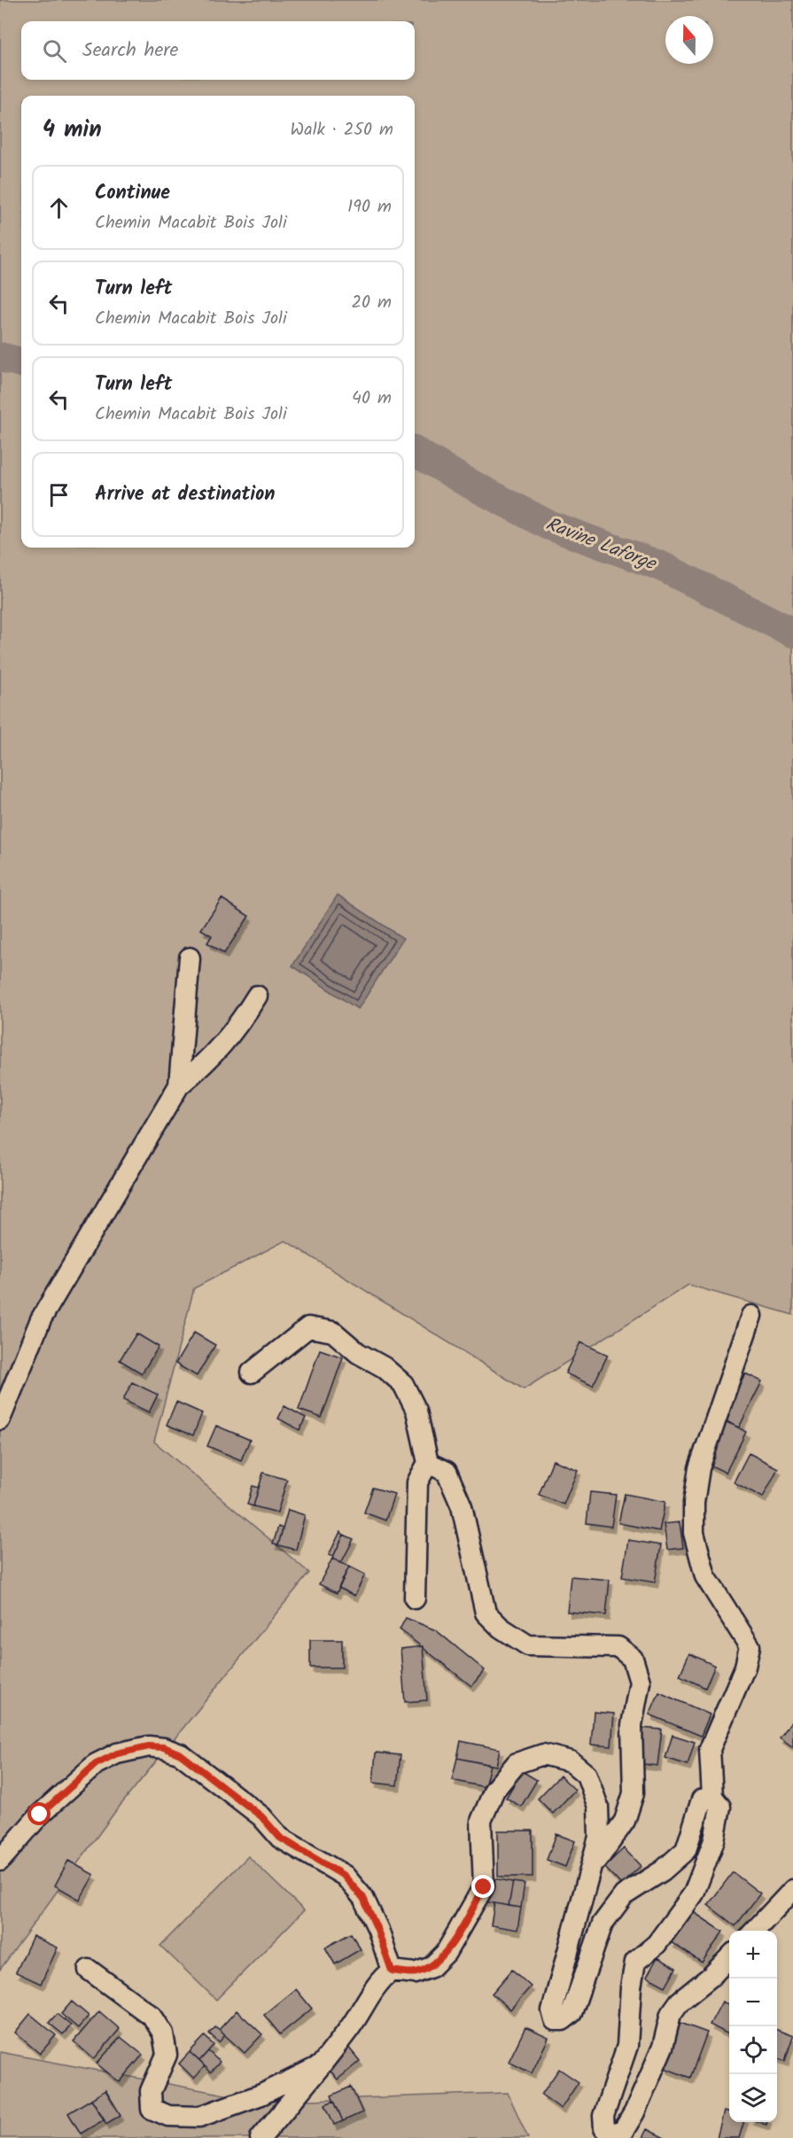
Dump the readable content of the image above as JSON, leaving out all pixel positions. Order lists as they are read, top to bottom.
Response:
{
  "water": ["Ravine Laforge"],
  "north": "top",
  "page": {
    "search": "Search here",
    "heading": ["4 min", "Walk · 250 m"],
    "list": [
      ["Continue", "Chemin Macabit Bois Joli", "190 m"],
      ["Turn left", "Chemin Macabit Bois Joli", "20 m"],
      ["Turn left", "Chemin Macabit Bois Joli", "40 m"],
      "Arrive at destination"
    ],
    "map_buttons": ["+", "−"]
  }
}
